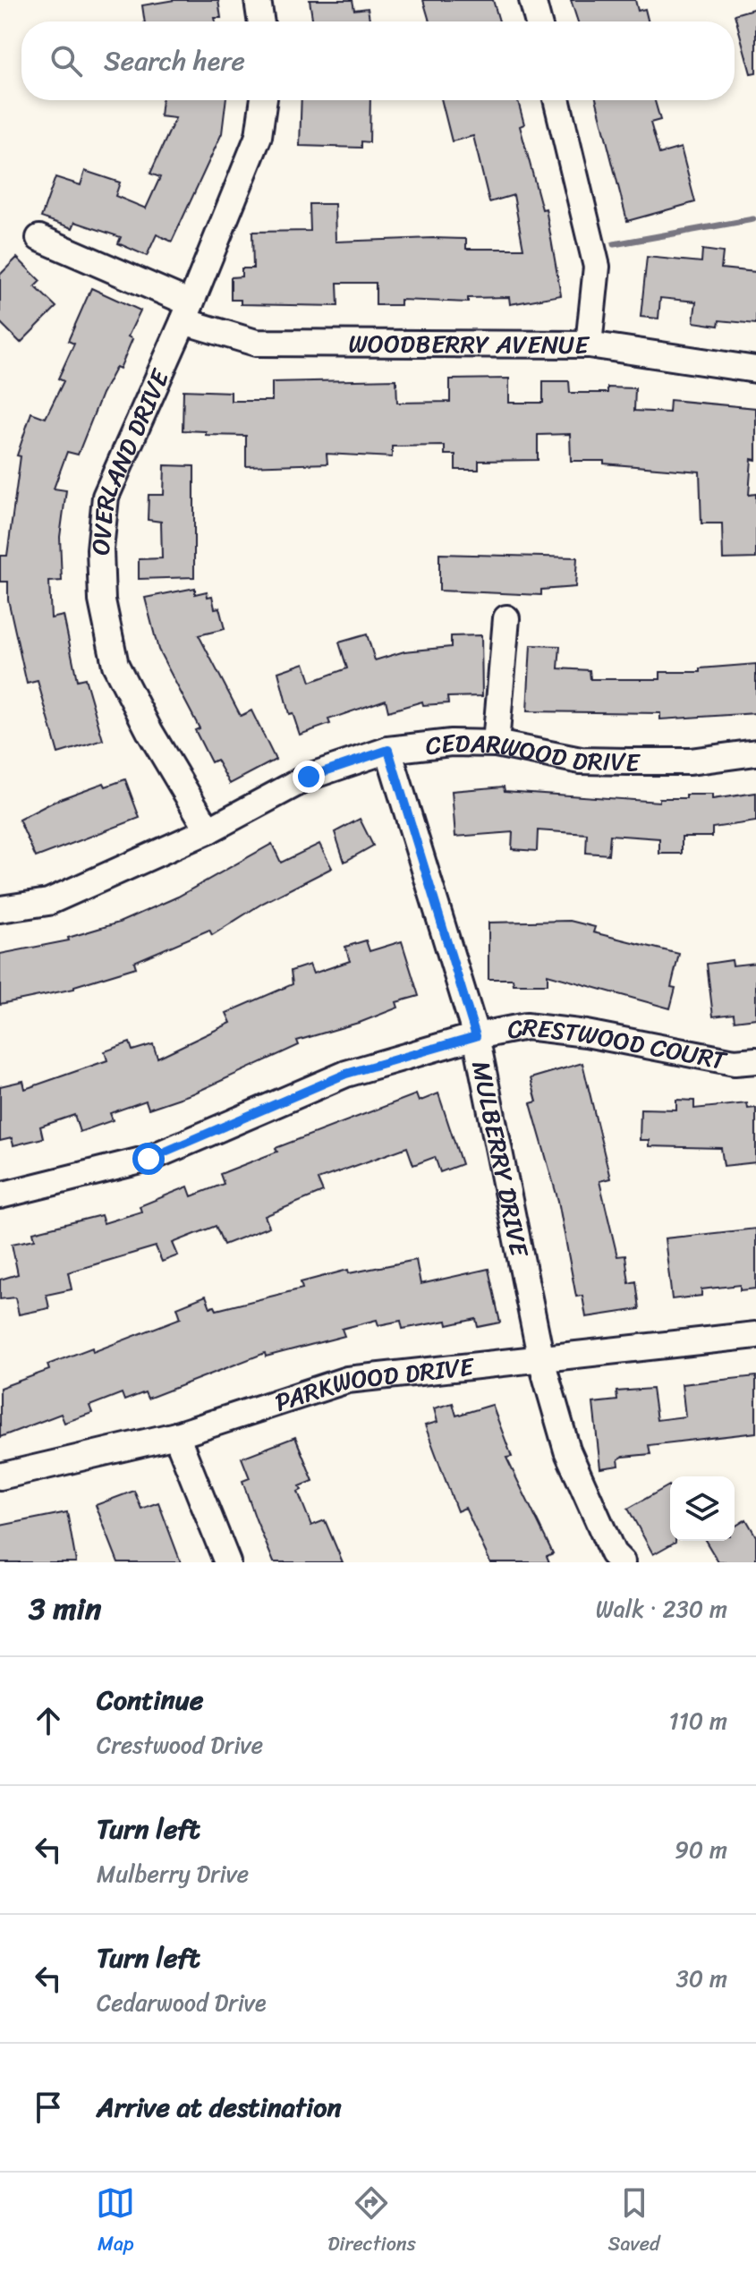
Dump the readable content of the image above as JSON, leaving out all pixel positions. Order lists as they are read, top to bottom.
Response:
{
  "streets": {
    "street": [
      "WOODBERRY AVENUE",
      "OVERLAND DRIVE",
      "CEDARWOOD DRIVE",
      "CRESTWOOD COURT",
      "MULBERRY DRIVE",
      "PARKWOOD DRIVE"
    ]
  },
  "crossings": [
    ["WOODBERRY AVENUE", "OVERLAND DRIVE"],
    ["OVERLAND DRIVE", "CEDARWOOD DRIVE"],
    ["CEDARWOOD DRIVE", "MULBERRY DRIVE"],
    ["CRESTWOOD COURT", "MULBERRY DRIVE"],
    ["MULBERRY DRIVE", "PARKWOOD DRIVE"]
  ],
  "page": {
    "search": "Search here",
    "heading": ["3 min", "Walk · 230 m"],
    "list": [
      ["Continue", "Crestwood Drive", "110 m"],
      ["Turn left", "Mulberry Drive", "90 m"],
      ["Turn left", "Cedarwood Drive", "30 m"],
      "Arrive at destination"
    ],
    "nav": ["Map", "Directions", "Saved"]
  }
}
